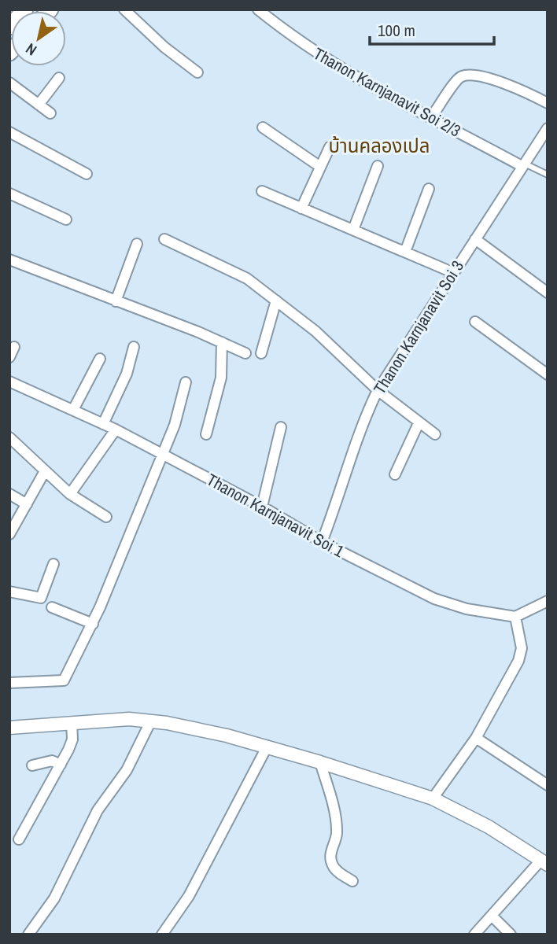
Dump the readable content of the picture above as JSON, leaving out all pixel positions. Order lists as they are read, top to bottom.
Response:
{
  "streets": {
    "street": ["Thanon Karnjanavit Soi 2/3", "Thanon Karnjanavit Soi 3", "Thanon Karnjanavit Soi 1"]
  },
  "crossings": [
    ["Thanon Karnjanavit Soi 2/3", "Thanon Karnjanavit Soi 3"],
    ["Thanon Karnjanavit Soi 3", "Thanon Karnjanavit Soi 1"]
  ],
  "districts": ["บ้านคลองเปล"],
  "scale_bar": "100 m",
  "north": "bottom left"
}
